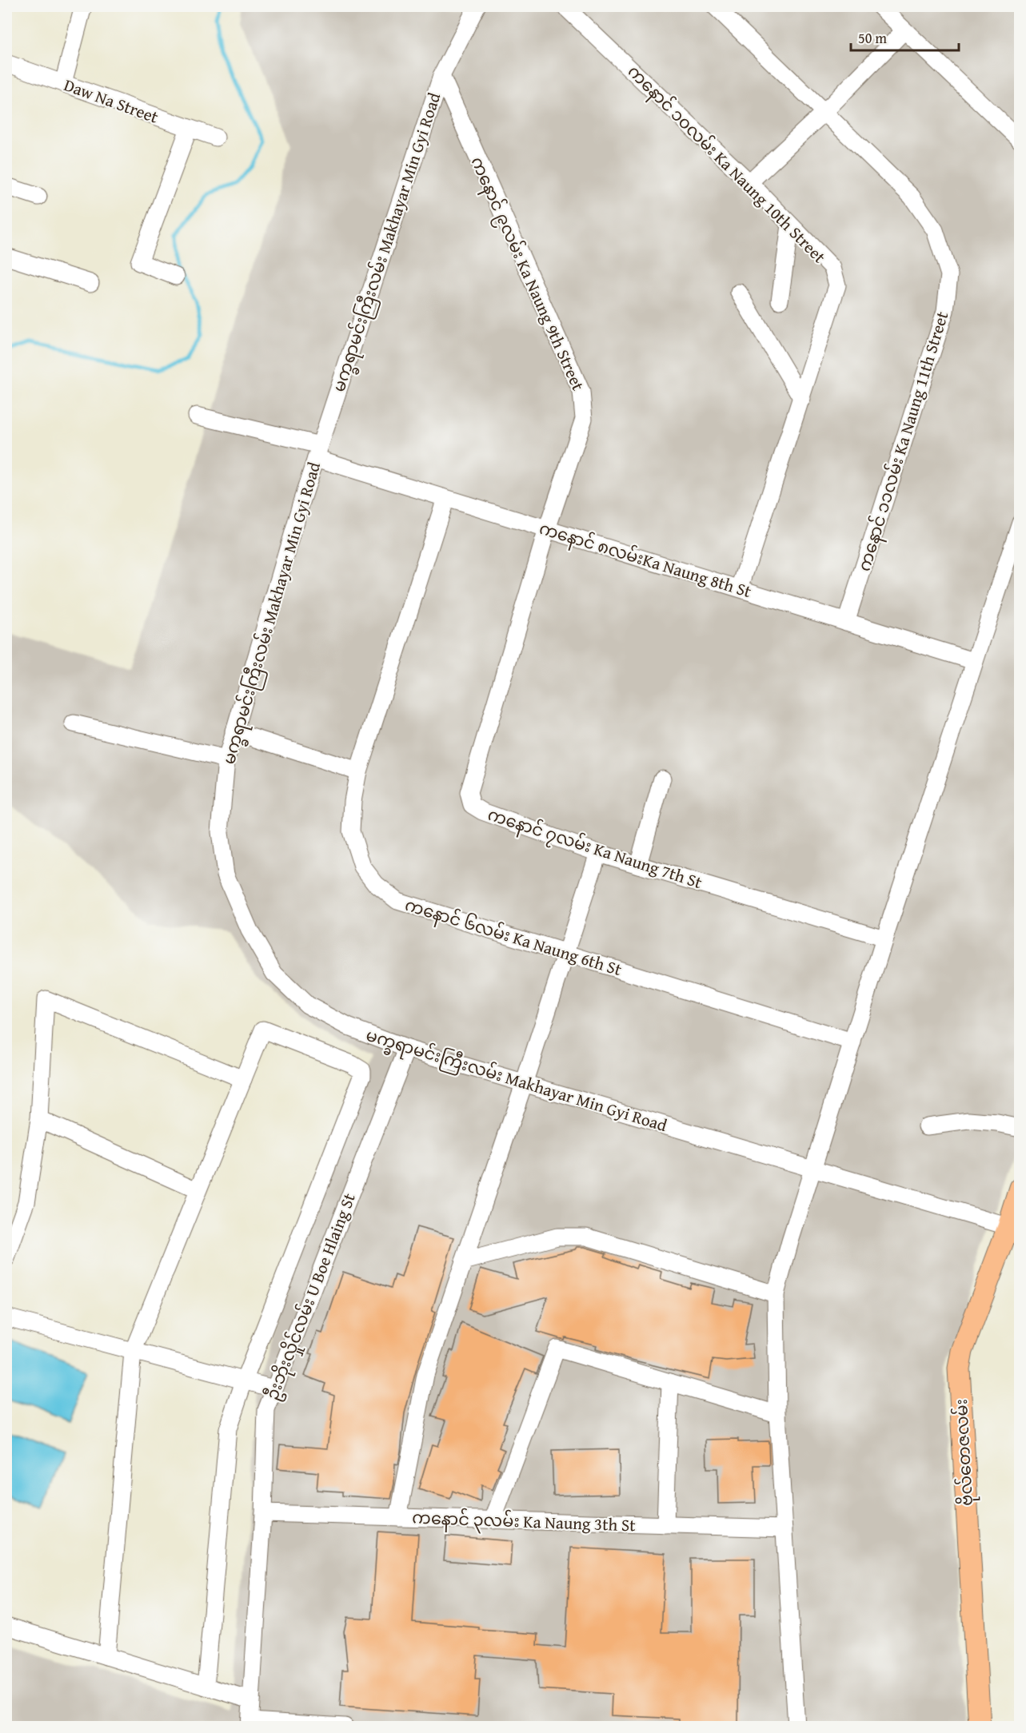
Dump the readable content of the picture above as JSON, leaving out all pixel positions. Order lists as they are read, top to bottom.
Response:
{
  "streets": {
    "main road": ["ဗိုလ်တေဇလမ်း"],
    "street": [
      "Daw Na Street",
      "ကနောင် ၁၀လမ်း Ka Naung 10th Street",
      "မက္ခရာမင်းကြီးလမ်း Makhayar Min Gyi Road",
      "ကနောင် ၉လမ်း Ka Naung 9th Street",
      "ကနောင် ၁၁လမ်း Ka Naung 11th Street",
      "ကနောင် ၈လမ်းKa Naung 8th St",
      "ကနောင် ၇လမ်း Ka Naung 7th St",
      "ကနောင် ၆လမ်း Ka Naung 6th St",
      "ဦးဘိုးလှိုင်လမ်း U Boe Hlaing St",
      "ကနောင် ၃လမ်း Ka Naung 3th St"
    ]
  },
  "crossings": [
    ["ကနောင် ၁၀လမ်း Ka Naung 10th Street", "ကနောင် ၈လမ်းKa Naung 8th St"],
    ["မက္ခရာမင်းကြီးလမ်း Makhayar Min Gyi Road", "ကနောင် ၉လမ်း Ka Naung 9th Street"],
    ["မက္ခရာမင်းကြီးလမ်း Makhayar Min Gyi Road", "ကနောင် ၈လမ်းKa Naung 8th St"],
    ["မက္ခရာမင်းကြီးလမ်း Makhayar Min Gyi Road", "ဦးဘိုးလှိုင်လမ်း U Boe Hlaing St"],
    ["မက္ခရာမင်းကြီးလမ်း Makhayar Min Gyi Road", "ဗိုလ်တေဇလမ်း"],
    ["ကနောင် ၉လမ်း Ka Naung 9th Street", "ကနောင် ၈လမ်းKa Naung 8th St"],
    ["ကနောင် ၉လမ်း Ka Naung 9th Street", "ကနောင် ၇လမ်း Ka Naung 7th St"],
    ["ကနောင် ၁၁လမ်း Ka Naung 11th Street", "ကနောင် ၈လမ်းKa Naung 8th St"],
    ["ကနောင် ၈လမ်းKa Naung 8th St", "ကနောင် ၇လမ်း Ka Naung 7th St"],
    ["ကနောင် ၈လမ်းKa Naung 8th St", "ကနောင် ၆လမ်း Ka Naung 6th St"],
    ["ဦးဘိုးလှိုင်လမ်း U Boe Hlaing St", "ကနောင် ၃လမ်း Ka Naung 3th St"]
  ],
  "scale_bar": "50 m"
}
